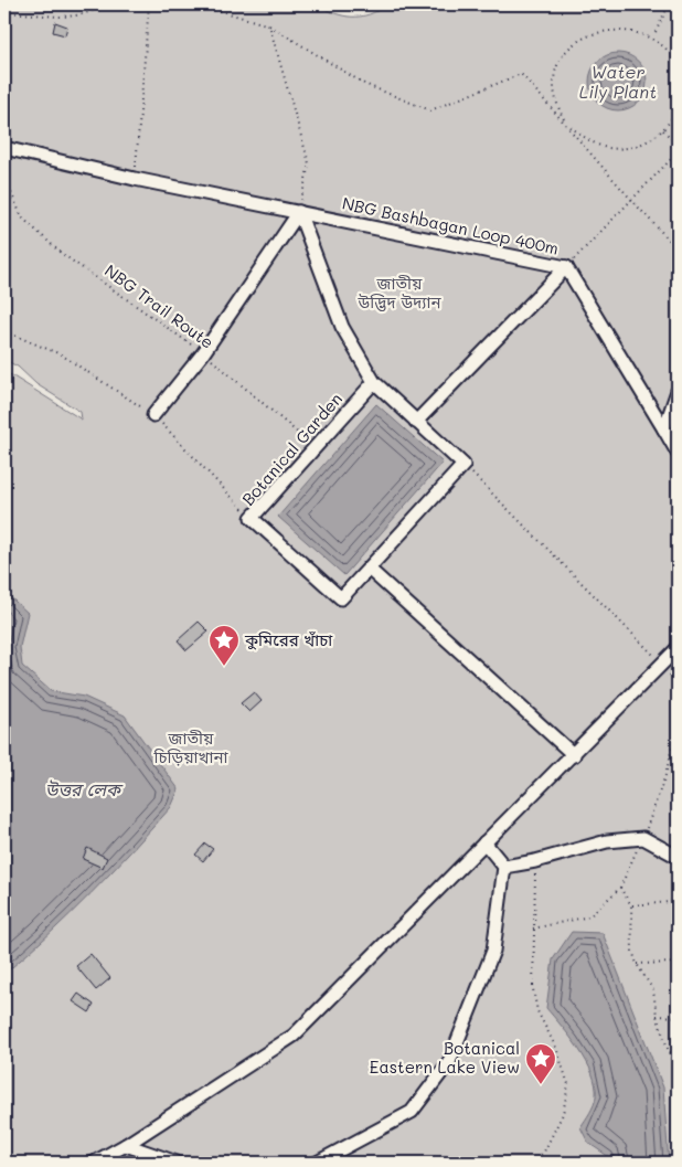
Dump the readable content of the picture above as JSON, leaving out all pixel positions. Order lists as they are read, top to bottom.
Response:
{
  "streets": {
    "street": ["NBG Bashbagan Loop 400m", "Botanical Garden"],
    "path": ["NBG Trail Route"]
  },
  "crossings": [
    ["NBG Trail Route", "Botanical Garden"]
  ],
  "water": ["Water Lily Plant", "উত্তর লেক"],
  "parks": ["জাতীয় উদ্ভিদ উদ্যান", "জাতীয় চিড়িয়াখানা"],
  "places": {
    "place": ["কুমিরের খাঁচা", "Botanical Eastern Lake View"]
  }
}
